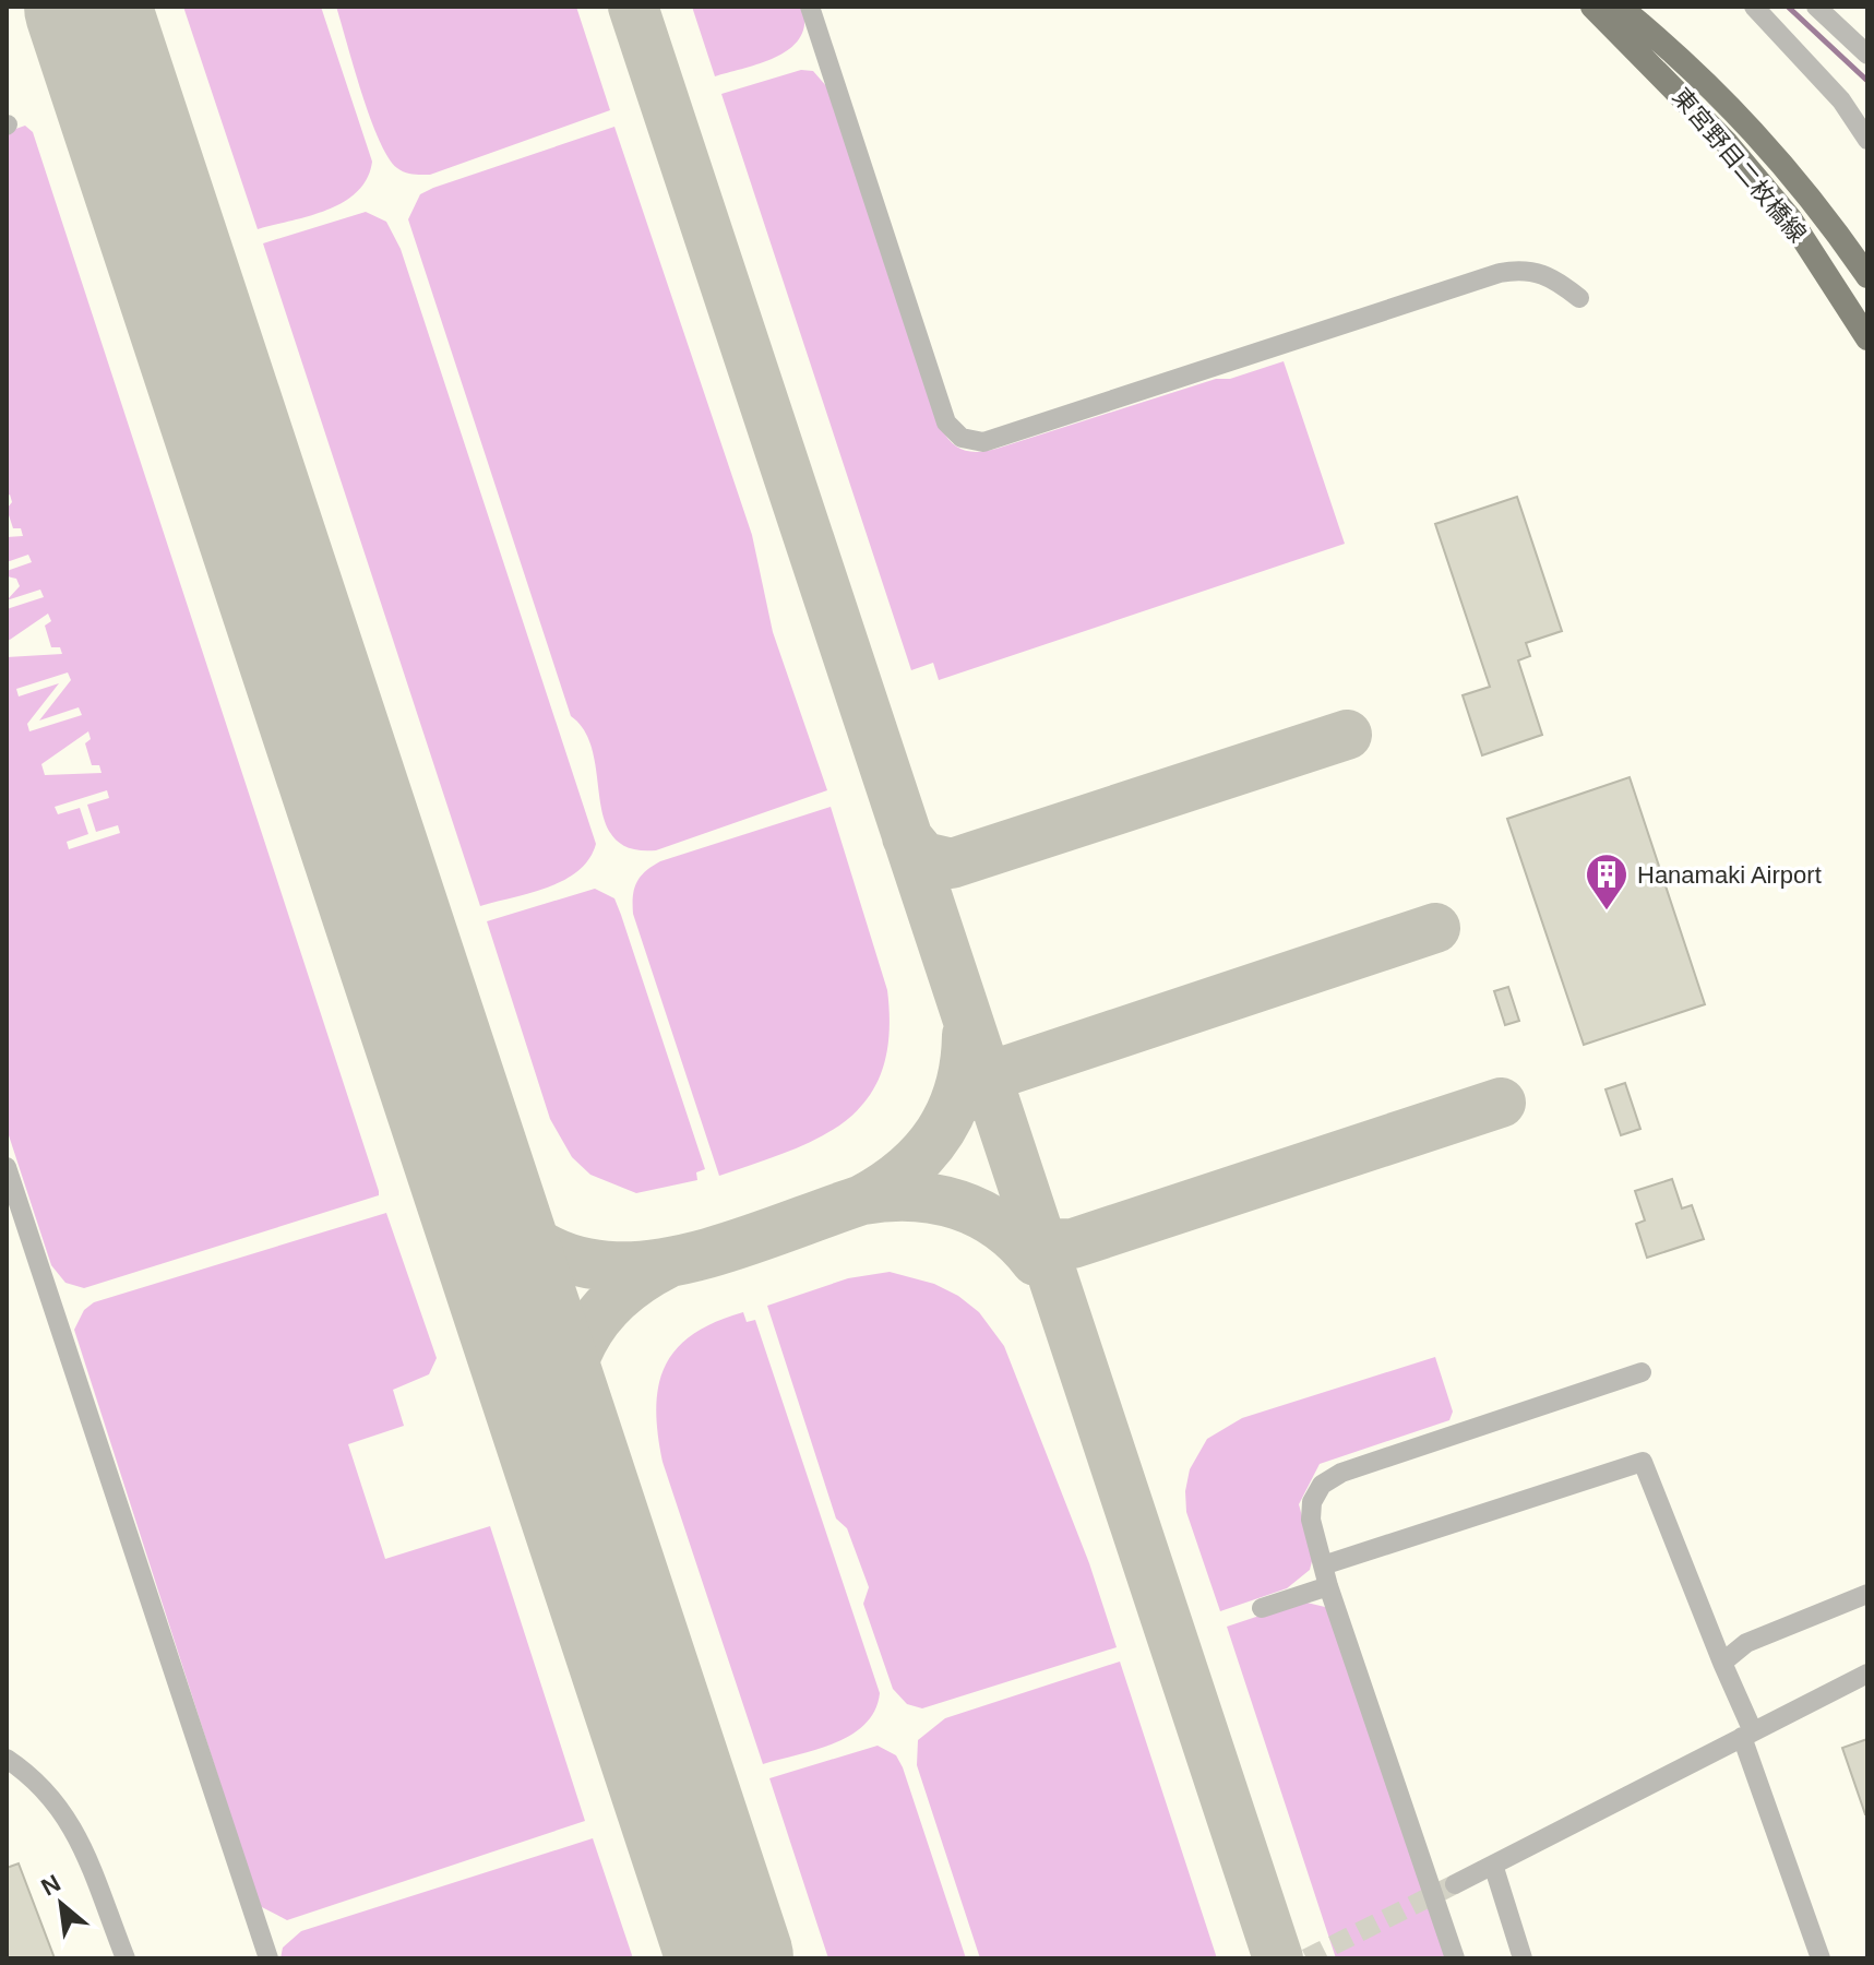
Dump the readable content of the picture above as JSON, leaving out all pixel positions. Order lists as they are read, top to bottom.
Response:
{
  "streets": {
    "main road": ["東宮野目二枚橋線"]
  },
  "places": {
    "building": ["Hanamaki Airport"]
  },
  "north": "top left"
}
